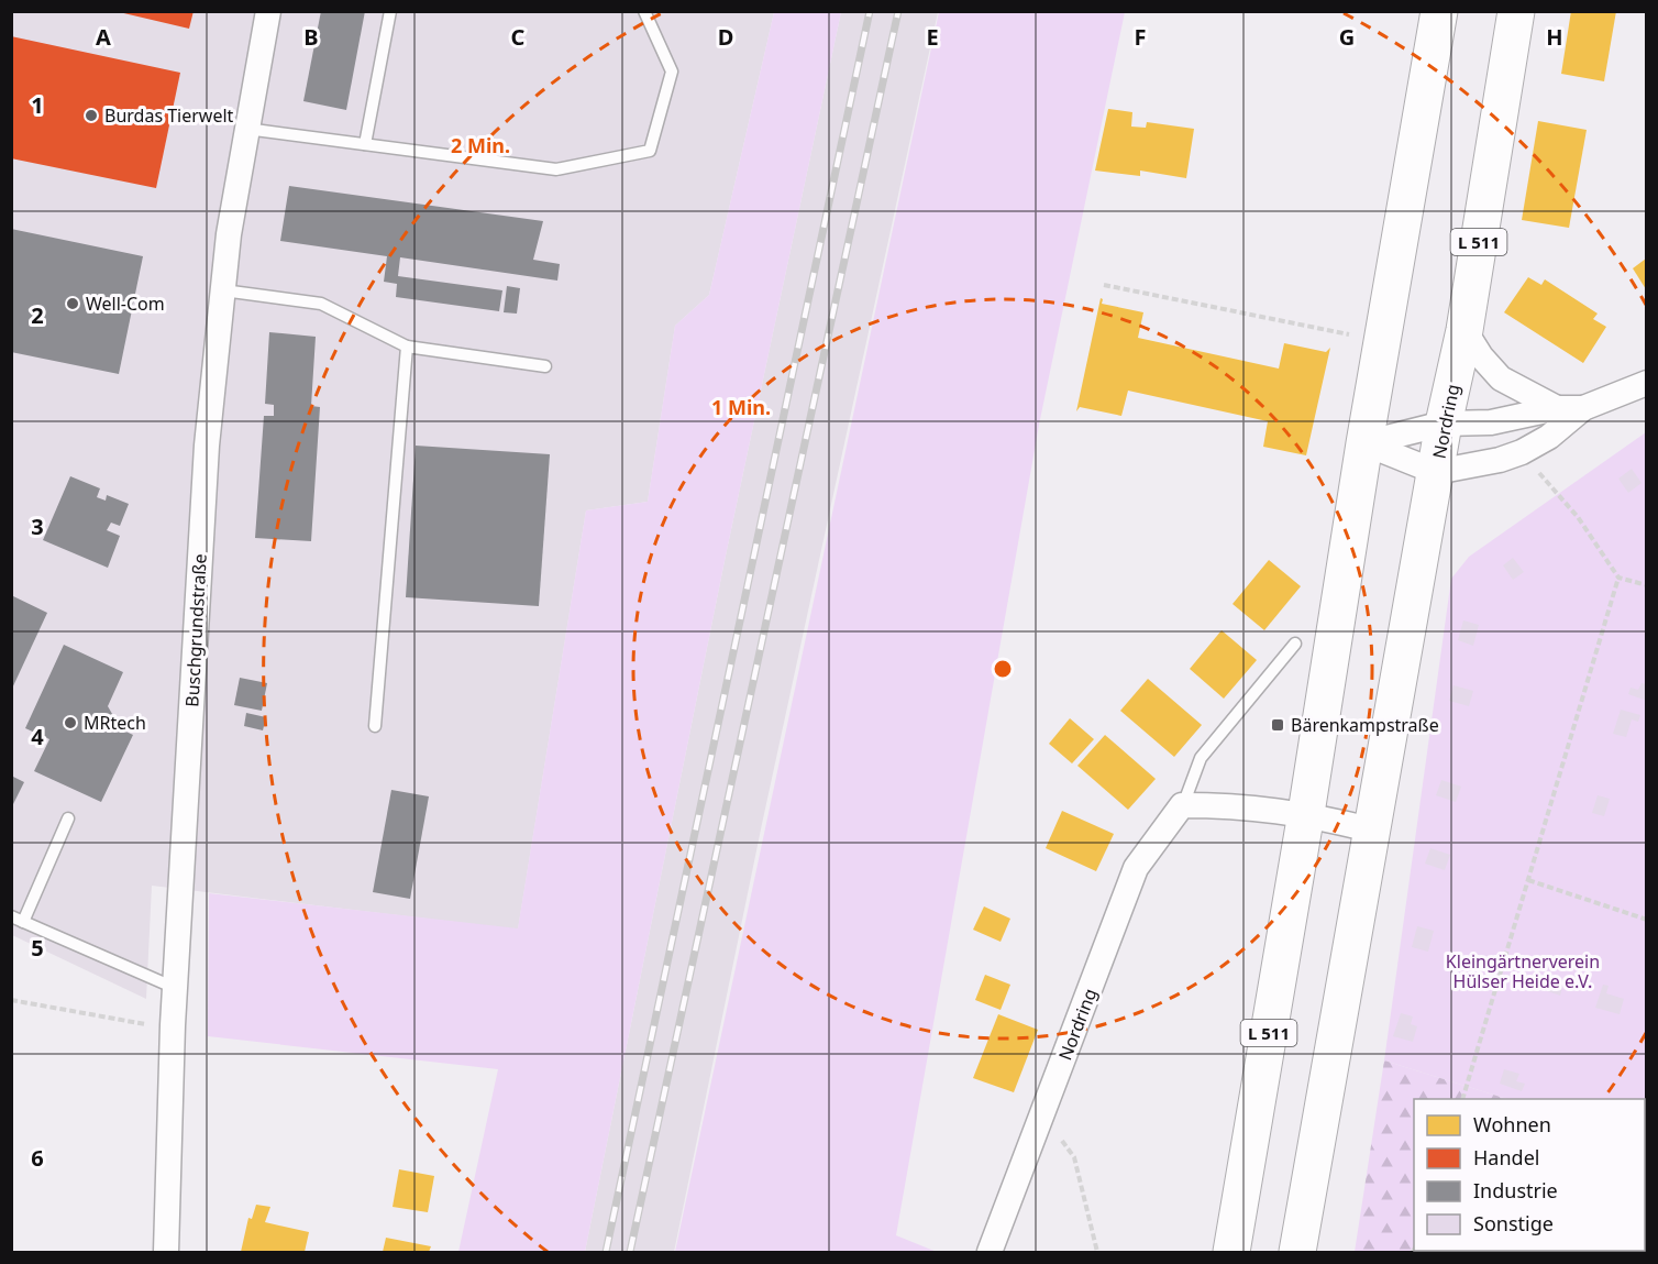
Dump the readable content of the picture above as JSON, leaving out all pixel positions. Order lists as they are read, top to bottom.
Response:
{
  "streets": {
    "main road": ["L 511", "Nordring"],
    "street": ["Buschgrundstraße"]
  },
  "parks": ["Kleingärtnerverein Hülser Heide e.V."],
  "places": {
    "other": ["Burdas Tierwelt", "Well-Com", "MRtech"],
    "transit": ["Bärenkampstraße"]
  },
  "legend": [
    "Wohnen",
    "Handel",
    "Industrie",
    "Sonstige"
  ],
  "grid": {
    "columns": [
      "A",
      "B",
      "C",
      "D",
      "E",
      "F",
      "G",
      "H"
    ],
    "rows": [
      "1",
      "2",
      "3",
      "4",
      "5",
      "6"
    ]
  },
  "rings": ["2 Min.", "1 Min."]
}
